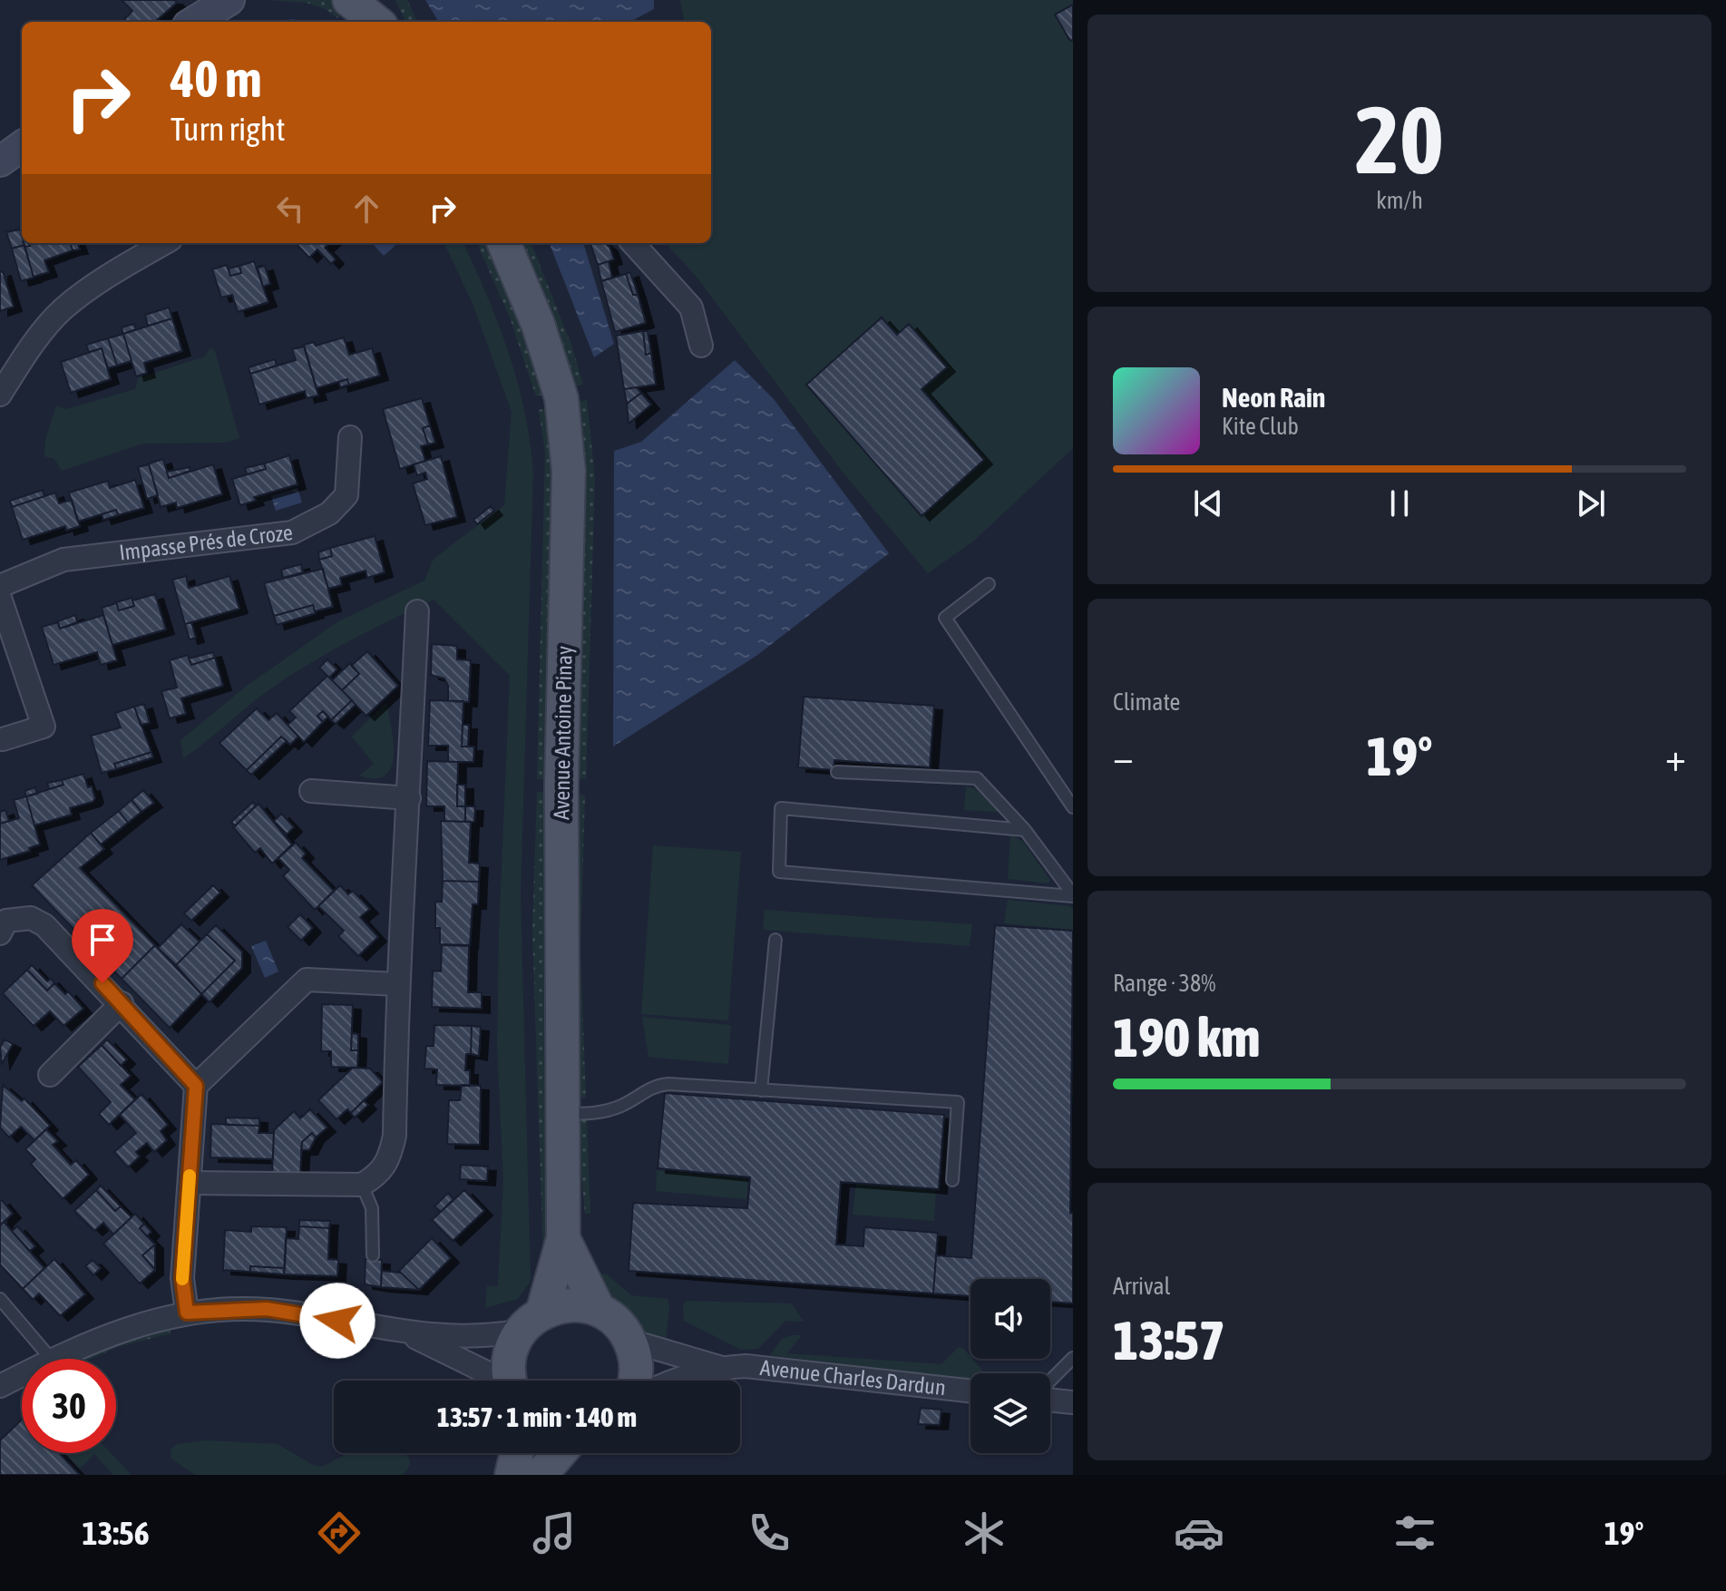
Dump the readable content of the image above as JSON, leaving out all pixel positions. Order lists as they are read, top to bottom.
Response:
{
  "streets": {
    "main road": ["Avenue Antoine Pinay"],
    "street": ["Impasse Prés de Croze", "Avenue Charles Dardun"]
  },
  "crossings": [
    ["Avenue Antoine Pinay", "Avenue Charles Dardun"]
  ],
  "page": {
    "tile": [
      ["20", "km/h"],
      "Climate",
      ["Range · 38%", "190 km"],
      ["Arrival", "13:57"]
    ],
    "turn": ["40 m", "Turn right"],
    "song": ["Neon Rain", "Kite Club"],
    "heat": ["−", "19°", "+"],
    "limit": "30",
    "trip": "13:57 · 1 min · 140 m",
    "tabs": ["13:56", "19°"]
  }
}
